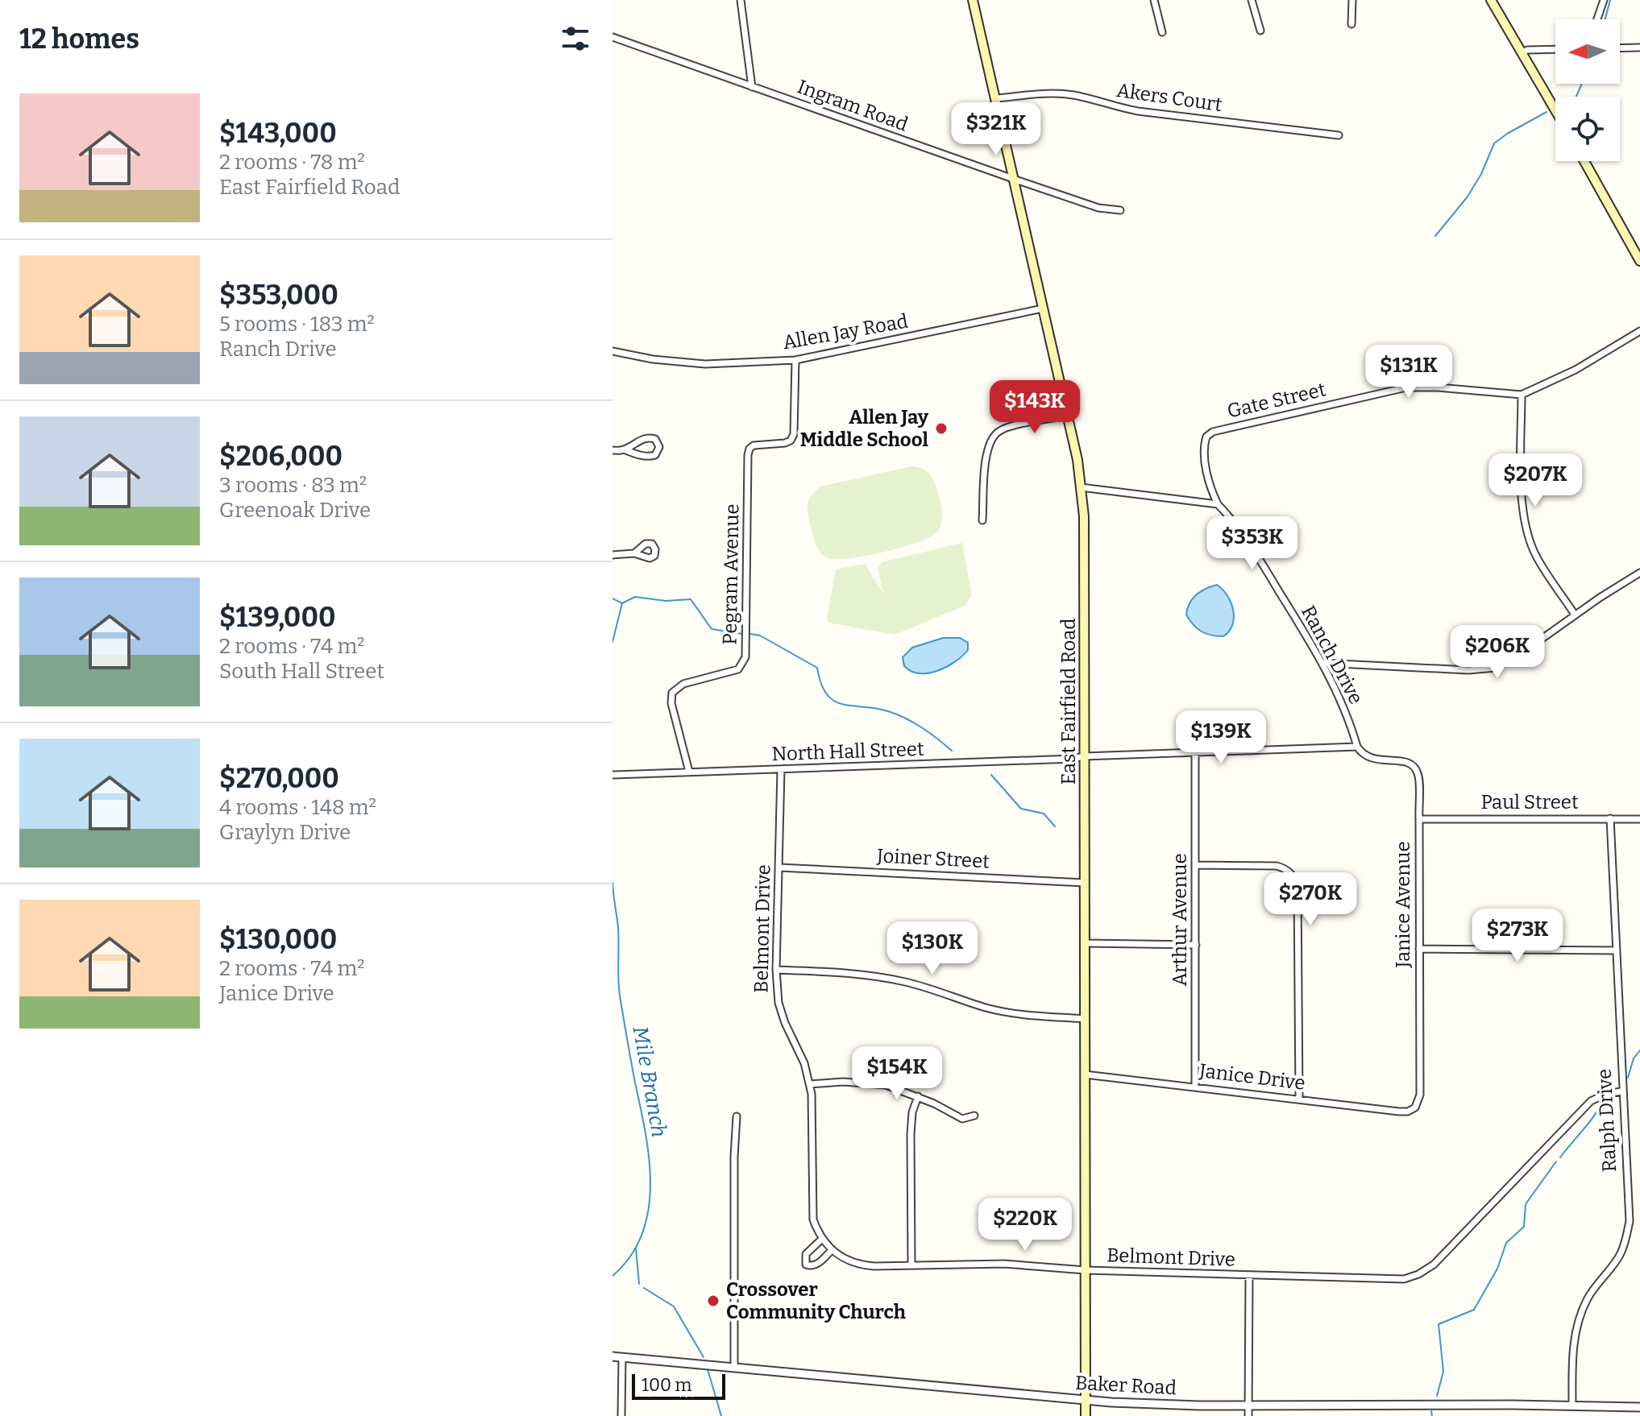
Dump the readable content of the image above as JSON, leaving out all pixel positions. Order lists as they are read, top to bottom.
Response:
{
  "streets": {
    "main road": ["East Fairfield Road"],
    "street": [
      "Akers Court",
      "Ingram Road",
      "Allen Jay Road",
      "Gate Street",
      "Pegram Avenue",
      "Ranch Drive",
      "North Hall Street",
      "Paul Street",
      "Joiner Street",
      "Janice Avenue",
      "Arthur Avenue",
      "Belmont Drive",
      "Janice Drive",
      "Ralph Drive",
      "Baker Road"
    ]
  },
  "crossings": [
    ["Akers Court", "East Fairfield Road"],
    ["Ingram Road", "East Fairfield Road"],
    ["Allen Jay Road", "Pegram Avenue"],
    ["Allen Jay Road", "East Fairfield Road"],
    ["Gate Street", "Ranch Drive"],
    ["Pegram Avenue", "North Hall Street"],
    ["Ranch Drive", "North Hall Street"],
    ["Ranch Drive", "Janice Avenue"],
    ["East Fairfield Road", "North Hall Street"],
    ["East Fairfield Road", "Joiner Street"],
    ["East Fairfield Road", "Belmont Drive"],
    ["East Fairfield Road", "Janice Drive"],
    ["East Fairfield Road", "Baker Road"],
    ["North Hall Street", "Janice Avenue"],
    ["North Hall Street", "Arthur Avenue"],
    ["North Hall Street", "Belmont Drive"],
    ["Paul Street", "Janice Avenue"],
    ["Paul Street", "Ralph Drive"],
    ["Joiner Street", "Belmont Drive"],
    ["Janice Avenue", "Janice Drive"],
    ["Arthur Avenue", "Janice Drive"],
    ["Belmont Drive", "Ralph Drive"],
    ["Ralph Drive", "Baker Road"]
  ],
  "water": ["Mile Branch"],
  "places": ["Allen Jay Middle School", "Crossover Community Church"],
  "scale_bar": "100 m",
  "north": "left",
  "page": {
    "heading": "12 homes",
    "list": [
      {
        "name": "$143,000",
        "note": "2 rooms · 78 m² · East Fairfield Road"
      },
      {
        "name": "$353,000",
        "note": "5 rooms · 183 m² · Ranch Drive"
      },
      {
        "name": "$206,000",
        "note": "3 rooms · 83 m² · Greenoak Drive"
      },
      {
        "name": "$139,000",
        "note": "2 rooms · 74 m² · South Hall Street"
      },
      {
        "name": "$270,000",
        "note": "4 rooms · 148 m² · Graylyn Drive"
      },
      {
        "name": "$130,000",
        "note": "2 rooms · 74 m² · Janice Drive"
      }
    ],
    "price": [
      "$321K",
      "$131K",
      "$143K",
      "$207K",
      "$353K",
      "$206K",
      "$139K",
      "$270K",
      "$273K",
      "$130K",
      "$154K",
      "$220K"
    ],
    "scale": "100 m"
  }
}
